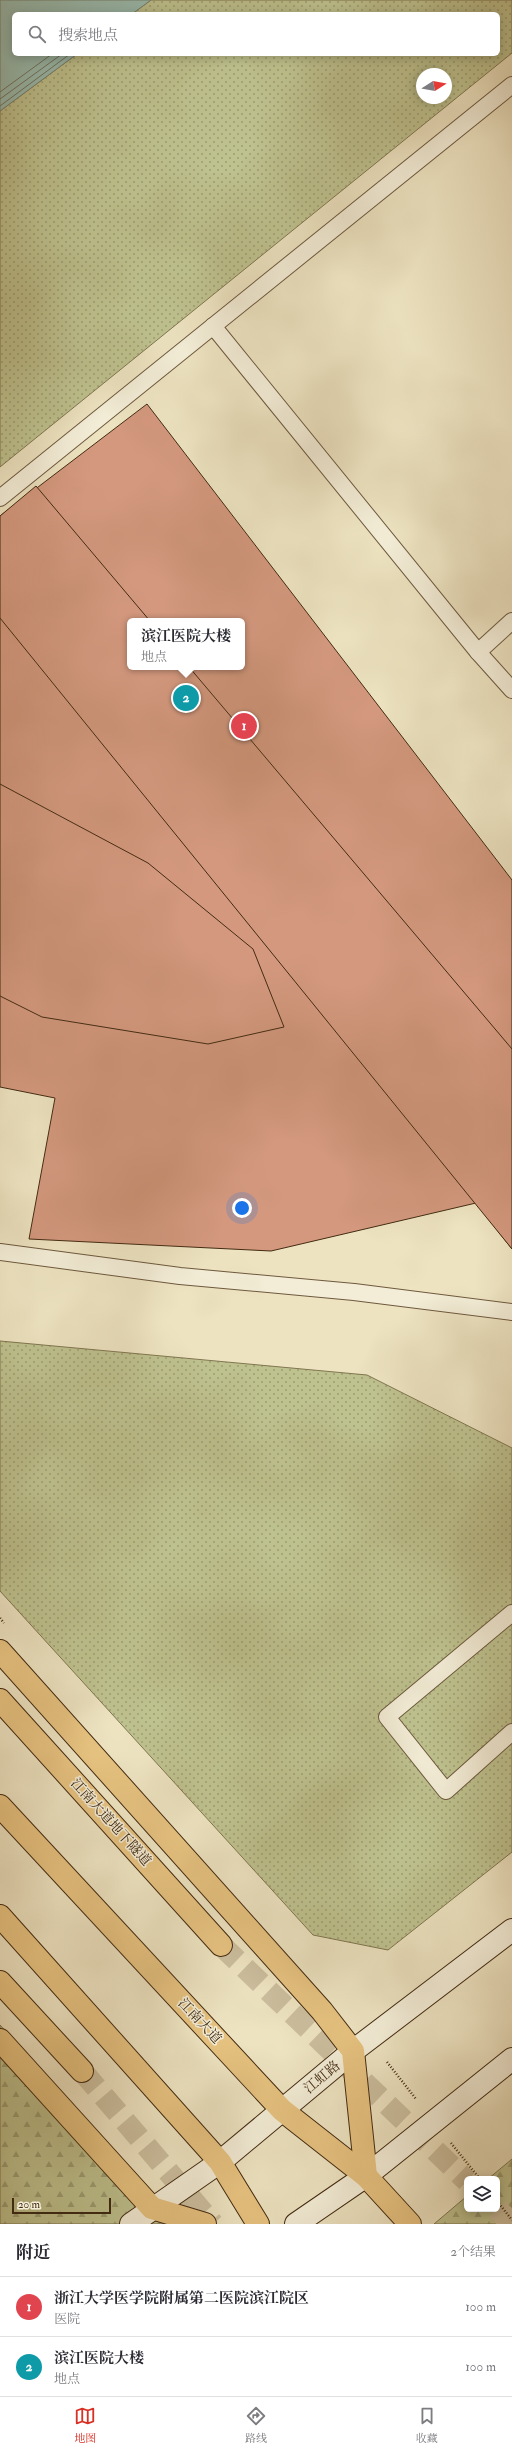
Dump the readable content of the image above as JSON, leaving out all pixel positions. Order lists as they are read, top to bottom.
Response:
{
  "streets": {
    "main road": ["江南大道地下隧道", "江南大道", "江虹路"]
  },
  "crossings": [
    ["江南大道", "江虹路"]
  ],
  "scale_bar": "20 m",
  "north": "right",
  "page": {
    "search": "搜索地点",
    "popup": ["滨江医院大楼", "地点"],
    "pins": ["2", "1"],
    "scale": "20 m",
    "heading": ["附近", "2个结果"],
    "list": [
      {
        "mark": "1",
        "name": "浙江大学医学院附属第二医院滨江院区",
        "note": "医院",
        "value": "100 m"
      },
      {
        "mark": "2",
        "name": "滨江医院大楼",
        "note": "地点",
        "value": "100 m"
      }
    ],
    "nav": ["地图", "路线", "收藏"]
  }
}
